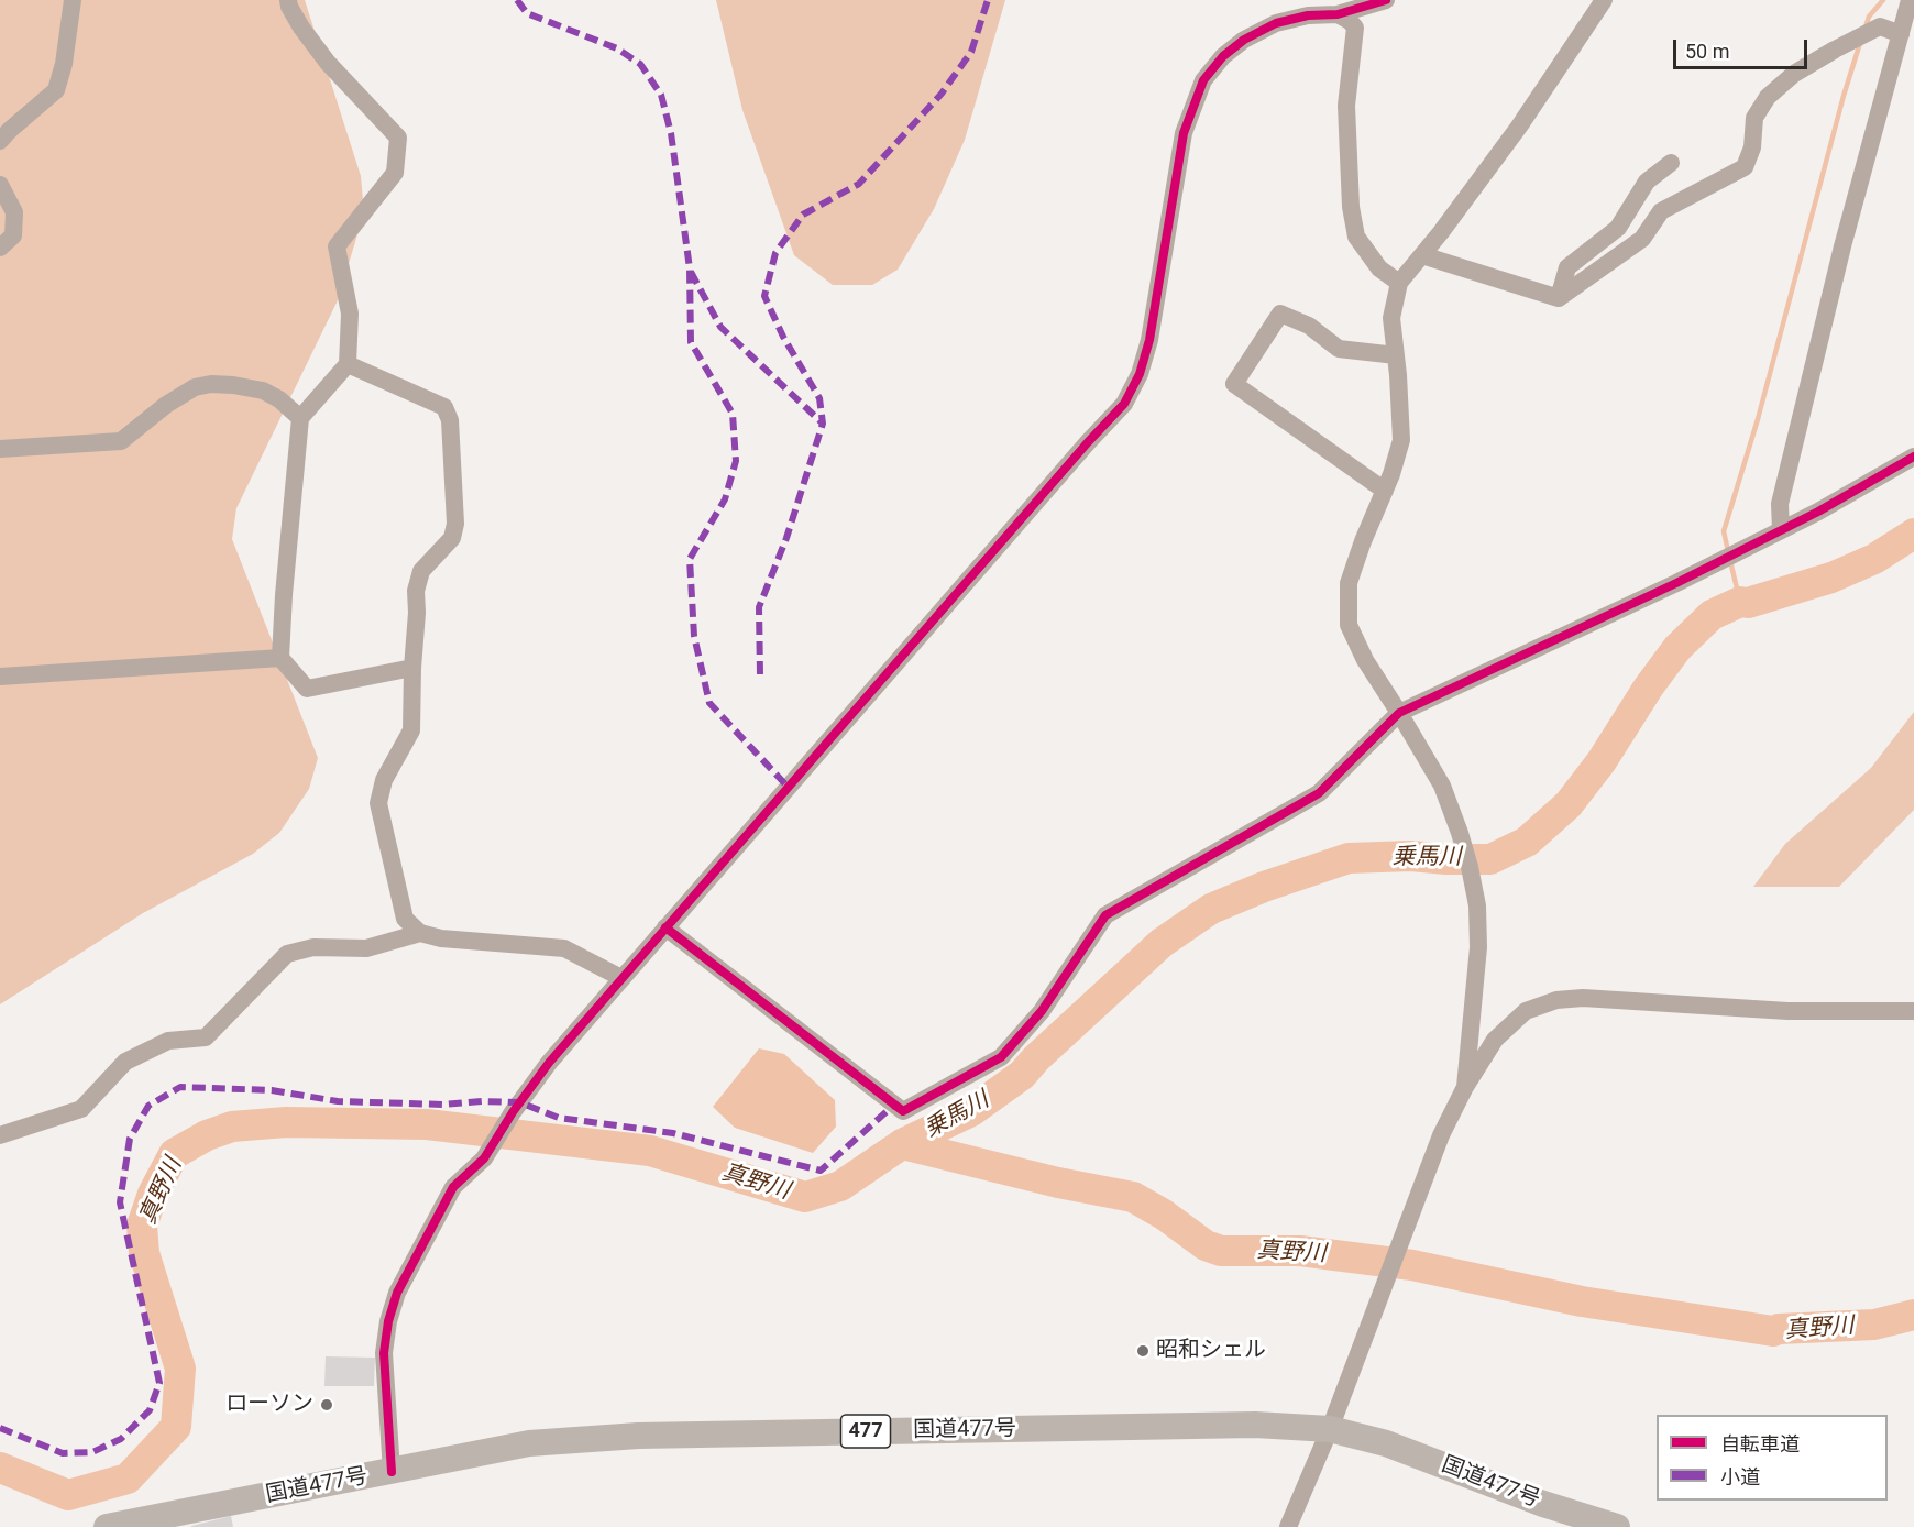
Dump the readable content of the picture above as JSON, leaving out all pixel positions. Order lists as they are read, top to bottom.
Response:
{
  "streets": {
    "highway": ["国道477号", "477"]
  },
  "water": ["乗馬川", "真野川"],
  "places": ["昭和シェル", "ローソン"],
  "legend": ["自転車道", "小道"],
  "scale_bar": "50 m"
}
